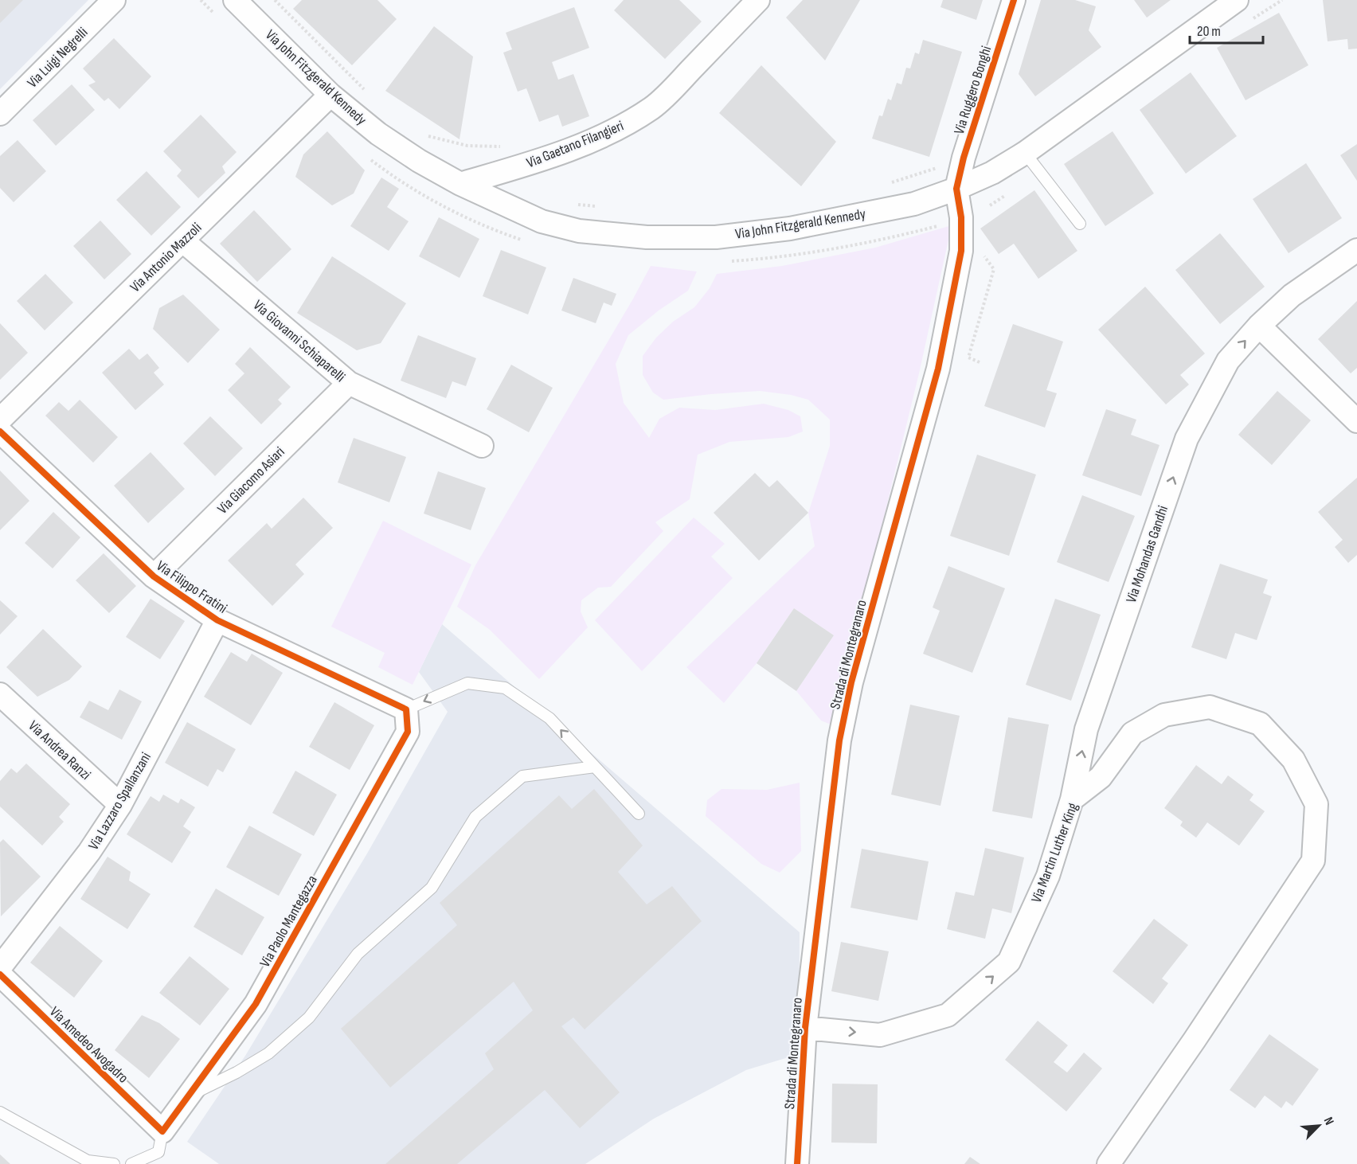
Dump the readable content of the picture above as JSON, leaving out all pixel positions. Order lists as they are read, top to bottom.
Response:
{
  "streets": {
    "street": [
      "Via Luigi Negrelli",
      "Via John Fitzgerald Kennedy",
      "Via Ruggero Bonghi",
      "Via Gaetano Filangieri",
      "Via Antonio Mazzoli",
      "Via Giovanni Schiaparelli",
      "Via Giacomo Asiari",
      "Via Mohandas Gandhi",
      "Via Filippo Fratini",
      "Strada di Montegranaro",
      "Via Andrea Ranzi",
      "Via Lazzaro Spallanzani",
      "Via Martin Luther King",
      "Via Paolo Mantegazza",
      "Via Amedeo Avogadro"
    ]
  },
  "crossings": [
    ["Via John Fitzgerald Kennedy", "Via Ruggero Bonghi"],
    ["Via John Fitzgerald Kennedy", "Via Gaetano Filangieri"],
    ["Via John Fitzgerald Kennedy", "Via Antonio Mazzoli"],
    ["Via John Fitzgerald Kennedy", "Strada di Montegranaro"],
    ["Via Ruggero Bonghi", "Strada di Montegranaro"],
    ["Via Antonio Mazzoli", "Via Giovanni Schiaparelli"],
    ["Via Giovanni Schiaparelli", "Via Giacomo Asiari"],
    ["Via Giacomo Asiari", "Via Filippo Fratini"],
    ["Via Mohandas Gandhi", "Via Martin Luther King"],
    ["Via Filippo Fratini", "Via Lazzaro Spallanzani"],
    ["Via Filippo Fratini", "Via Paolo Mantegazza"],
    ["Strada di Montegranaro", "Via Martin Luther King"],
    ["Via Andrea Ranzi", "Via Lazzaro Spallanzani"],
    ["Via Paolo Mantegazza", "Via Amedeo Avogadro"]
  ],
  "one_way": ["Via Mohandas Gandhi"],
  "scale_bar": "20 m",
  "north": "top right"
}
